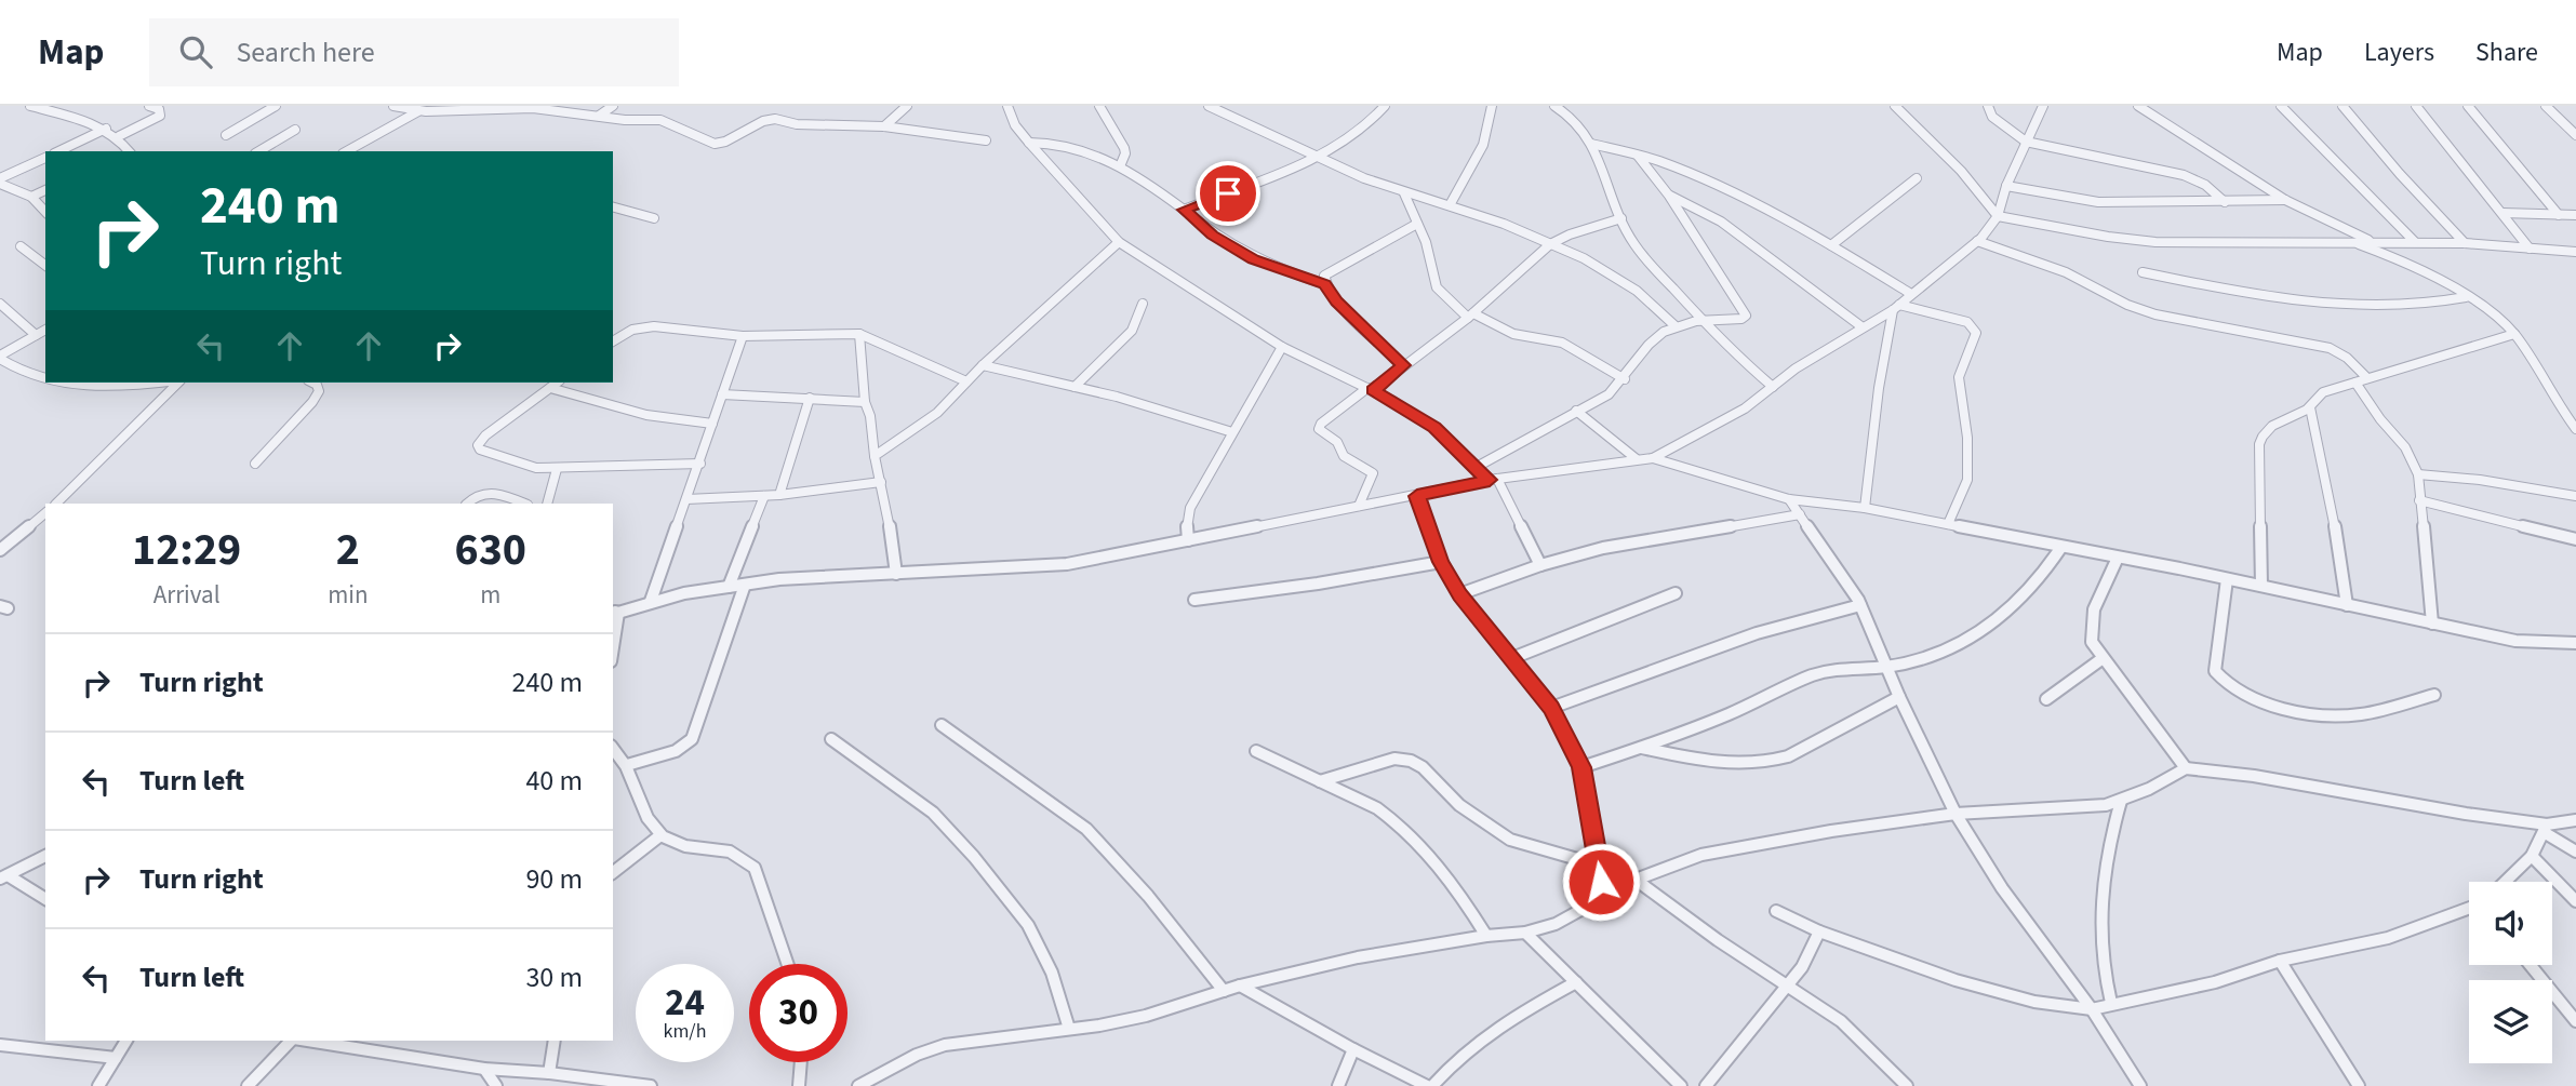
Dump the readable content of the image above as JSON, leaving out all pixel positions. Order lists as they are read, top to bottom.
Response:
{
  "page": {
    "header": "Map",
    "search": "Search here",
    "nav": ["Map", "Layers", "Share"],
    "turn": ["240 m", "Turn right"],
    "eta": [
      "12:29",
      "Arrival",
      "2",
      "min",
      "630",
      "m"
    ],
    "list": [
      {
        "name": "Turn right",
        "value": "240 m"
      },
      {
        "name": "Turn left",
        "value": "40 m"
      },
      {
        "name": "Turn right",
        "value": "90 m"
      },
      {
        "name": "Turn left",
        "value": "30 m"
      }
    ],
    "speed": "24 km/h",
    "limit": "30"
  }
}
